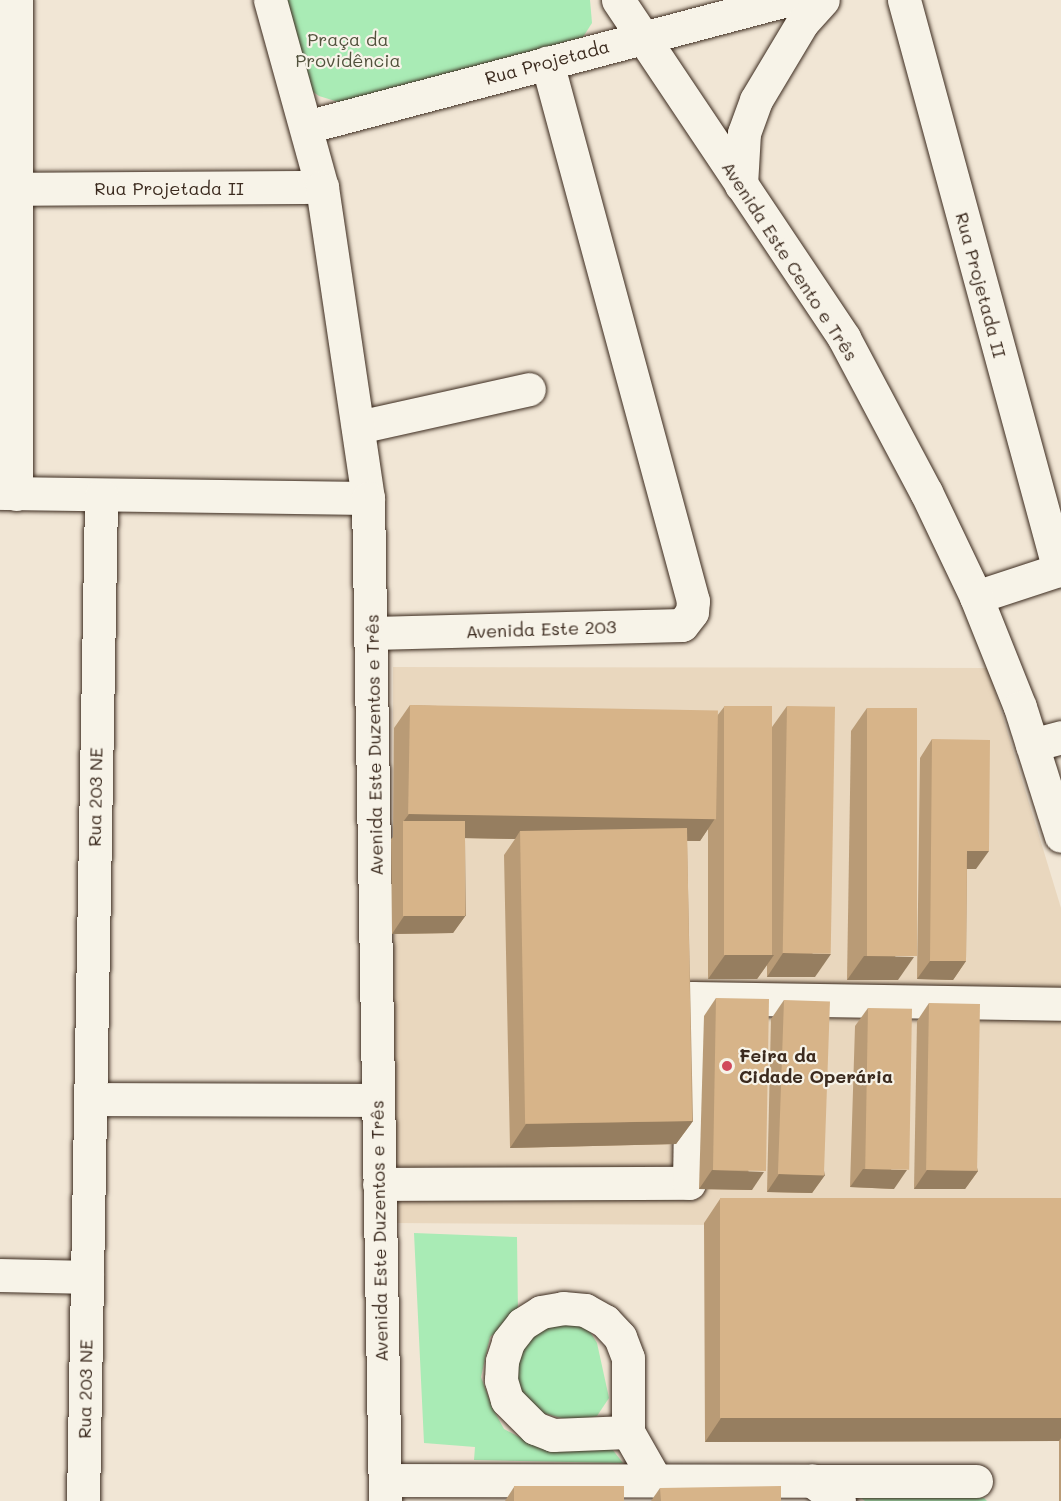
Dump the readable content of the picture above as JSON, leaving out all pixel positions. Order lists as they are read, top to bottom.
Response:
{
  "streets": {
    "street": [
      "Rua Projetada",
      "Rua Projetada II",
      "Avenida Este Cento e Três",
      "Avenida Este 203",
      "Avenida Este Duzentos e Três",
      "Rua 203 NE"
    ]
  },
  "crossings": [
    ["Rua Projetada", "Avenida Este Cento e Três"],
    ["Rua Projetada", "Avenida Este 203"],
    ["Rua Projetada", "Avenida Este Duzentos e Três"],
    ["Rua Projetada II", "Avenida Este Duzentos e Três"],
    ["Avenida Este 203", "Avenida Este Duzentos e Três"]
  ],
  "parks": ["Praça da Providência"],
  "places": ["Feira da Cidade Operária"]
}
